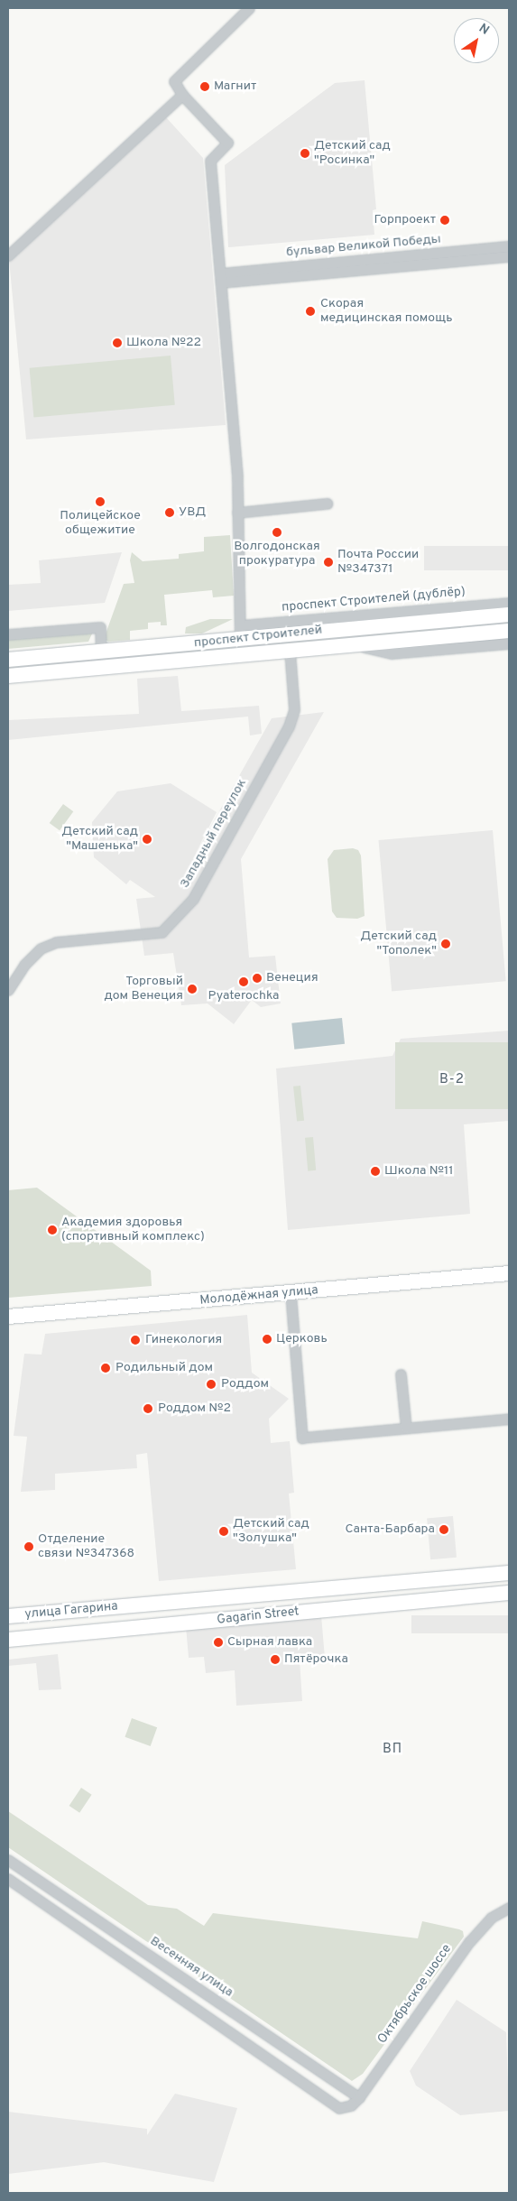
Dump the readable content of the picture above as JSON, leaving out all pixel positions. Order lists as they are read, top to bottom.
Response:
{
  "streets": {
    "street": [
      "бульвар Великой Победы",
      "проспект Строителей (дублёр)",
      "проспект Строителей",
      "Западный переулок",
      "Молодёжная улица",
      "Gagarin Street",
      "Весенняя улица",
      "Октябрьское шоссе"
    ]
  },
  "crossings": [
    ["проспект Строителей (дублёр)", "проспект Строителей"],
    ["проспект Строителей", "Западный переулок"],
    ["Весенняя улица", "Октябрьское шоссе"]
  ],
  "districts": ["В-2", "ВП"],
  "places": [
    "Магнит",
    "Детский сад \"Росинка\"",
    "Горпроект",
    "Скорая медицинская помощь",
    "Школа №22",
    "Полицейское общежитие",
    "УВД",
    "Волгодонская прокуратура",
    "Почта России №347371",
    "Детский сад \"Машенька\"",
    "Детский сад \"Тополек\"",
    "Венеция",
    "Pyaterochka",
    "Торговый дом Венеция",
    "Школа №11",
    "Академия здоровья (спортивный комплекс)",
    "Церковь",
    "Гинекология",
    "Родильный дом",
    "Роддом",
    "Роддом №2",
    "Санта-Барбара",
    "Детский сад \"Золушка\"",
    "Отделение связи №347368",
    "Сырная лавка",
    "Пятёрочка"
  ],
  "north": "top right"
}
